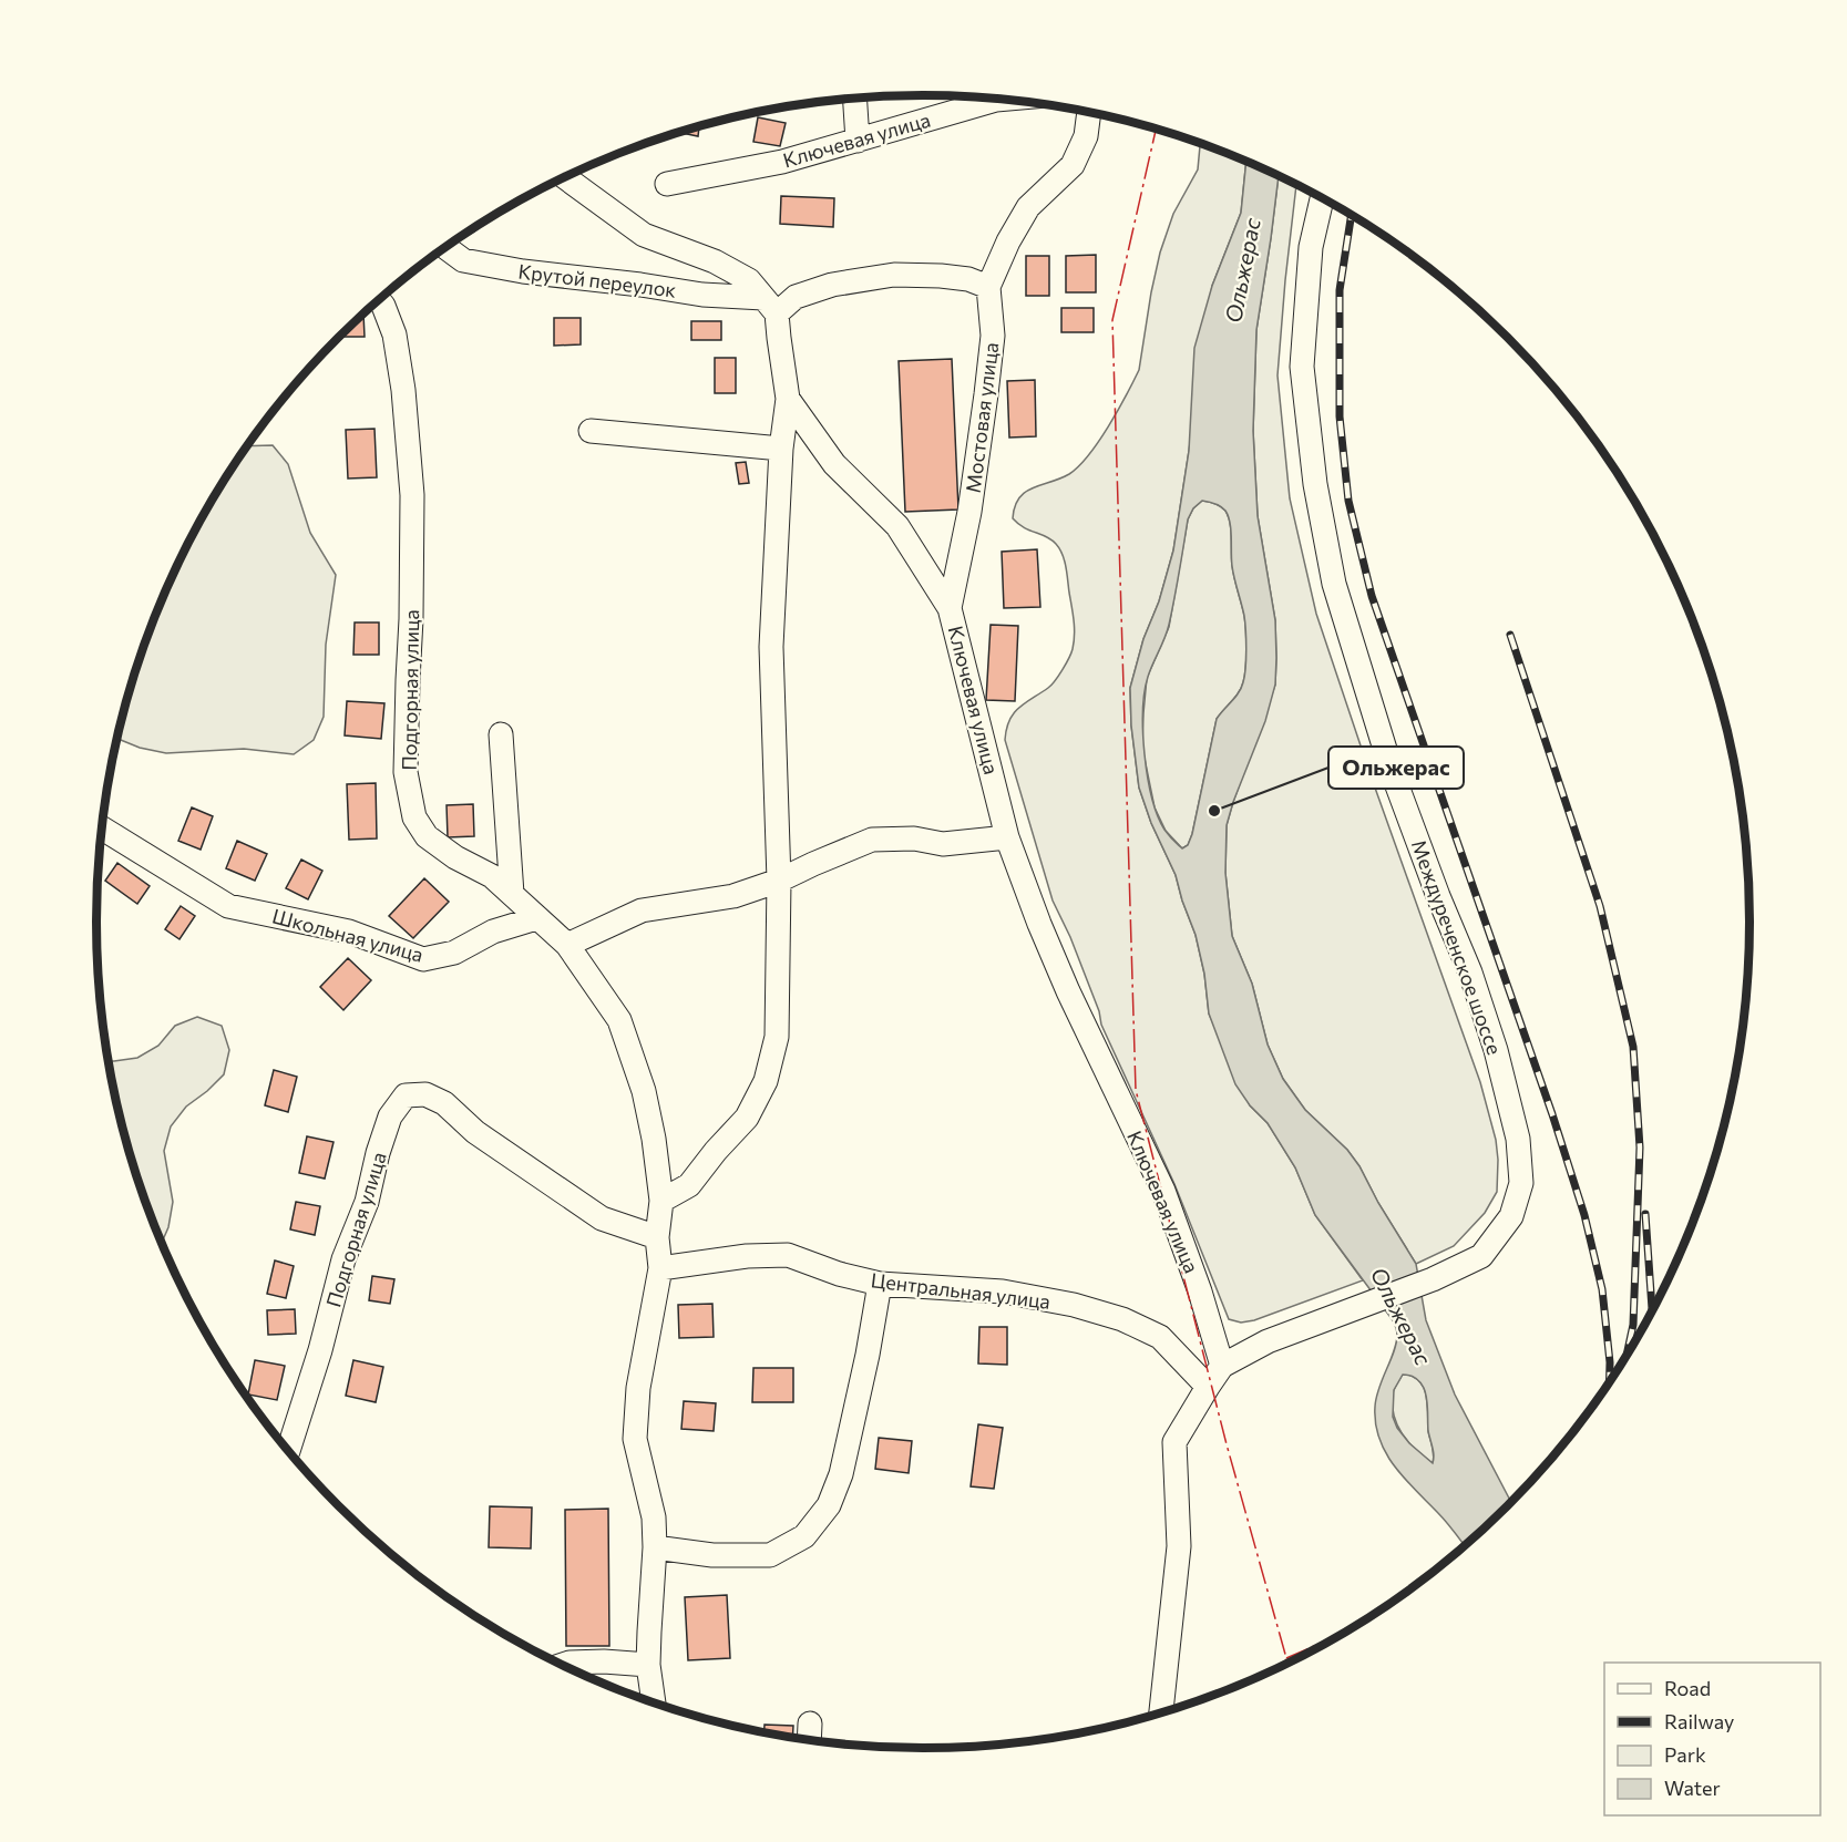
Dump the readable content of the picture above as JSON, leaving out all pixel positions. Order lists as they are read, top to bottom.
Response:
{
  "streets": {
    "street": [
      "Ключевая улица",
      "Крутой переулок",
      "Мостовая улица",
      "Подгорная улица",
      "Школьная улица",
      "Междуреченское шоссе",
      "Центральная улица"
    ]
  },
  "crossings": [
    ["Ключевая улица", "Крутой переулок"],
    ["Ключевая улица", "Мостовая улица"],
    ["Ключевая улица", "Междуреченское шоссе"],
    ["Подгорная улица", "Школьная улица"],
    ["Подгорная улица", "Центральная улица"],
    ["Междуреченское шоссе", "Центральная улица"]
  ],
  "water": ["Ольжерас"],
  "places": ["Ольжерас"],
  "legend": [
    "Road",
    "Railway",
    "Park",
    "Water"
  ]
}
